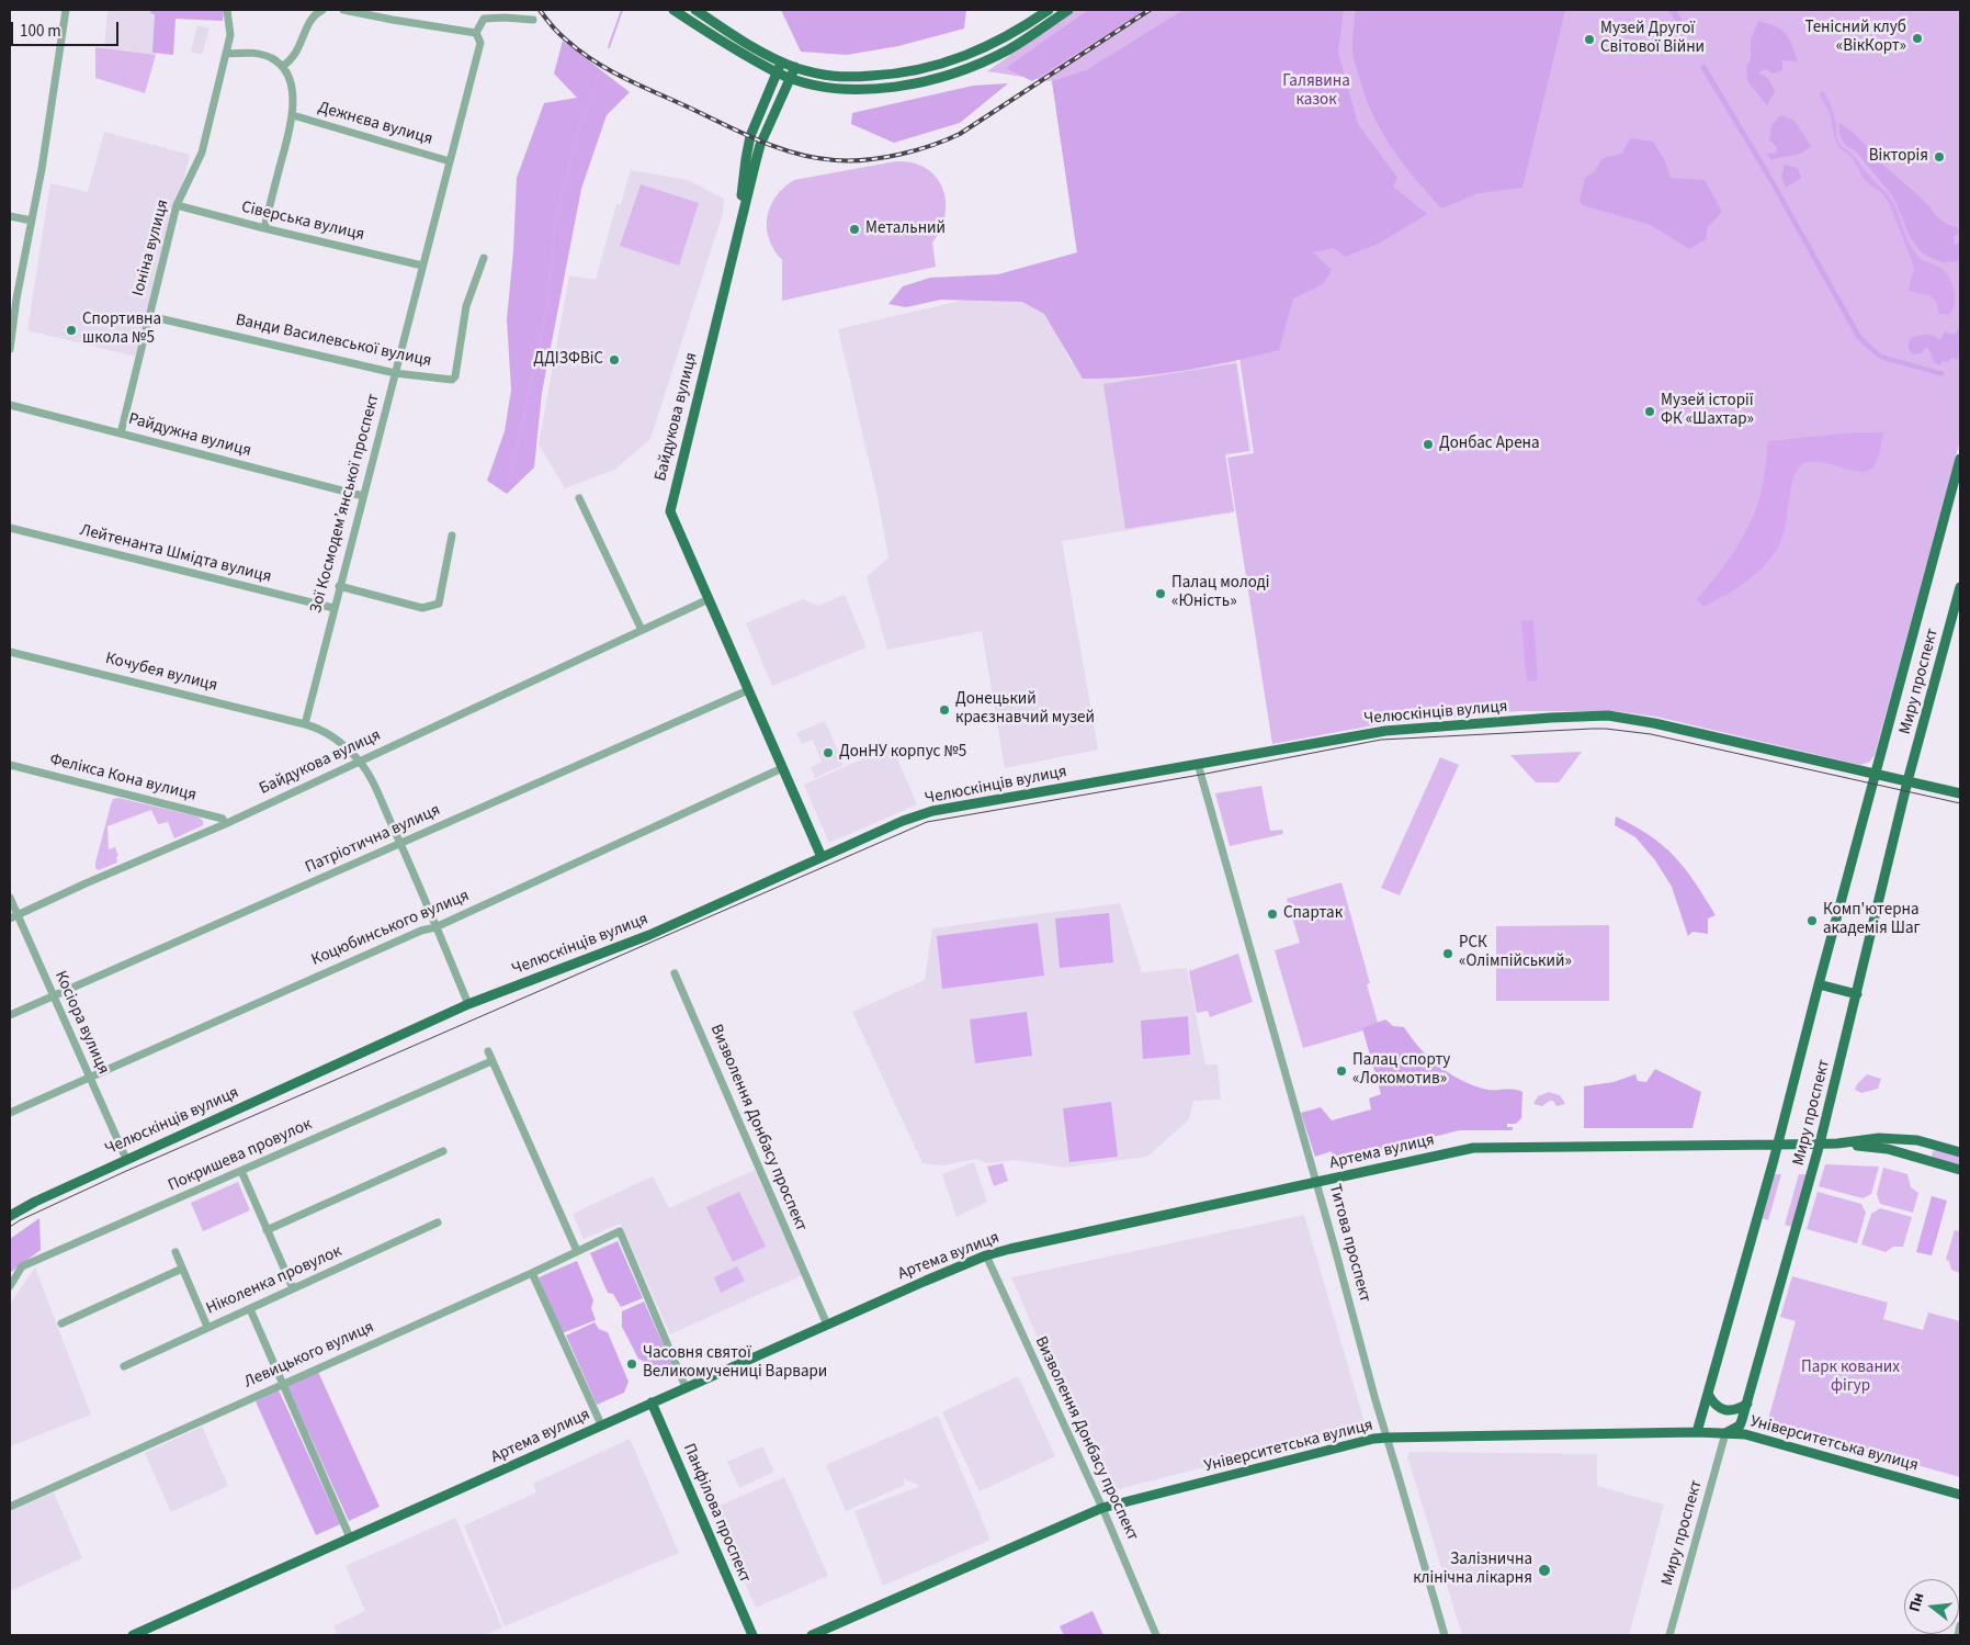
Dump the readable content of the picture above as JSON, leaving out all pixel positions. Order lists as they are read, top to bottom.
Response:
{
  "streets": {
    "main road": [
      "Байдукова вулиця",
      "Миру проспект",
      "Челюскінців вулиця",
      "Артема вулиця",
      "Університетська вулиця",
      "Панфілова проспект"
    ],
    "street": [
      "Дежнєва вулиця",
      "Сіверська вулиця",
      "Іоніна вулиця",
      "Ванди Василевської вулиця",
      "Райдужна вулиця",
      "Зої Космодем’янської проспект",
      "Лейтенанта Шмідта вулиця",
      "Кочубея вулиця",
      "Фелікса Кона вулиця",
      "Патріотична вулиця",
      "Коцюбинського вулиця",
      "Косіора вулиця",
      "Визволення Донбасу проспект",
      "Покришева провулок",
      "Титова проспект",
      "Ніколенка провулок",
      "Левицького вулиця"
    ]
  },
  "crossings": [
    ["Дежнєва вулиця", "Зої Космодем’янської проспект"],
    ["Сіверська вулиця", "Іоніна вулиця"],
    ["Сіверська вулиця", "Зої Космодем’янської проспект"],
    ["Іоніна вулиця", "Ванди Василевської вулиця"],
    ["Іоніна вулиця", "Райдужна вулиця"],
    ["Ванди Василевської вулиця", "Зої Космодем’янської проспект"],
    ["Байдукова вулиця", "Челюскінців вулиця"],
    ["Байдукова вулиця", "Фелікса Кона вулиця"],
    ["Байдукова вулиця", "Патріотична вулиця"],
    ["Байдукова вулиця", "Коцюбинського вулиця"],
    ["Байдукова вулиця", "Косіора вулиця"],
    ["Райдужна вулиця", "Зої Космодем’янської проспект"],
    ["Зої Космодем’янської проспект", "Лейтенанта Шмідта вулиця"],
    ["Зої Космодем’янської проспект", "Кочубея вулиця"],
    ["Миру проспект", "Челюскінців вулиця"],
    ["Миру проспект", "Артема вулиця"],
    ["Миру проспект", "Університетська вулиця"],
    ["Челюскінців вулиця", "Косіора вулиця"],
    ["Челюскінців вулиця", "Титова проспект"],
    ["Патріотична вулиця", "Косіора вулиця"],
    ["Коцюбинського вулиця", "Косіора вулиця"],
    ["Визволення Донбасу проспект", "Артема вулиця"],
    ["Визволення Донбасу проспект", "Університетська вулиця"],
    ["Артема вулиця", "Титова проспект"],
    ["Артема вулиця", "Левицького вулиця"],
    ["Артема вулиця", "Панфілова проспект"],
    ["Титова проспект", "Університетська вулиця"]
  ],
  "parks": ["Галявина казок", "Парк кованих фігур"],
  "places": [
    "Тенісний клуб «ВікКорт»",
    "Музей Другої Світової Війни",
    "Вікторія",
    "Метальний",
    "Спортивна школа №5",
    "ДДІЗФВіС",
    "Музей історії ФК «Шахтар»",
    "Донбас Арена",
    "Палац молоді «Юність»",
    "Донецький краєзнавчий музей",
    "ДонНУ корпус №5",
    "Спартак",
    "Комп'ютерна академія Шаг",
    "РСК «Олімпійський»",
    "Палац спорту «Локомотив»",
    "Часовня святої Великомучениці Варвари",
    "Залізнична клінічна лікарня"
  ],
  "scale_bar": "100 m",
  "north": "left"
}
